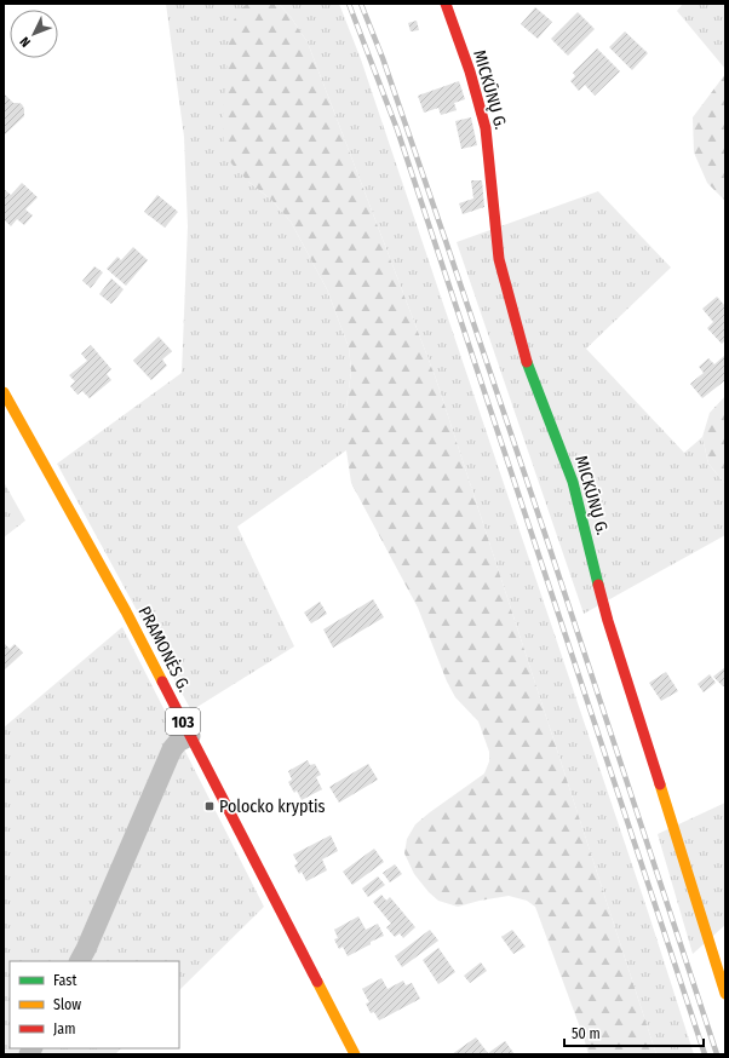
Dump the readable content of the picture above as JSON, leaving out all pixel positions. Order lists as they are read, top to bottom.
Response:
{
  "streets": {
    "street": ["MICKŪNŲ G.", "PRAMONĖS G.", "103"]
  },
  "places": {
    "transit": ["Polocko kryptis"]
  },
  "legend": ["Fast", "Slow", "Jam"],
  "scale_bar": "50 m",
  "north": "bottom left"
}
